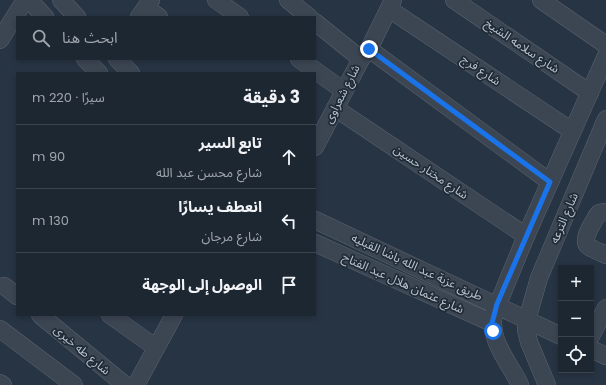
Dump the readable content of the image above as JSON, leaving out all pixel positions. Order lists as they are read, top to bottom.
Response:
{
  "streets": {
    "street": [
      "شارع سلامه الشيخ",
      "شارع فرج",
      "شارع شعراوى",
      "شارع مختار حسين",
      "شارع الترعه",
      "طريق عزبة عبد الله باشا القبليه",
      "شارع عثمان هلال عبد الفتاح",
      "شارع طه خيرى"
    ]
  },
  "crossings": [
    ["شارع فرج", "شارع شعراوى"],
    ["شارع شعراوى", "شارع مختار حسين"],
    ["شارع الترعه", "طريق عزبة عبد الله باشا القبليه"]
  ],
  "page": {
    "search": "ابحث هنا",
    "heading": ["3 دقيقة", "سيرًا · 220 m"],
    "list": [
      ["تابع السير", "شارع محسن عبد الله", "90 m"],
      ["انعطف يسارًا", "شارع مرجان", "130 m"],
      "الوصول إلى الوجهة"
    ],
    "map_buttons": ["+", "−"]
  }
}
